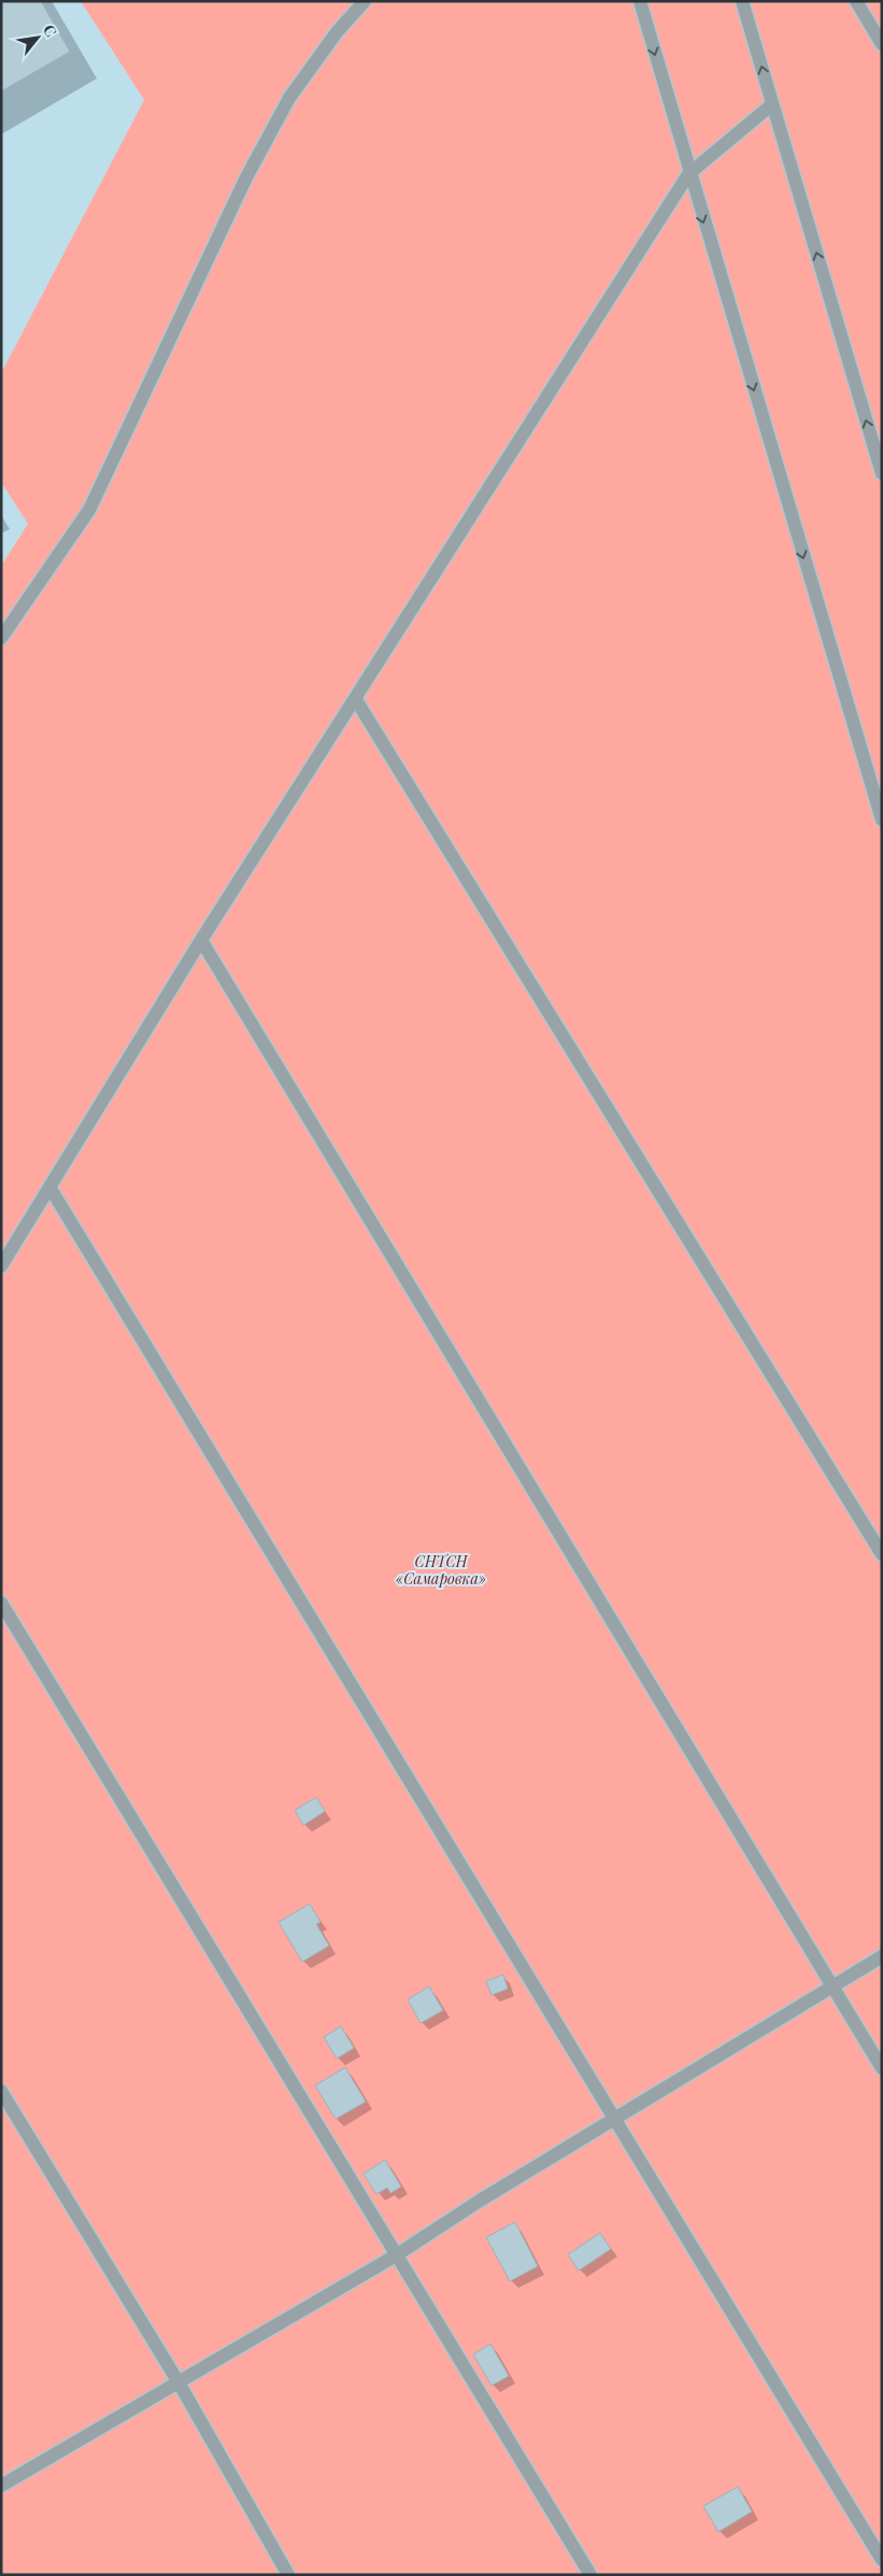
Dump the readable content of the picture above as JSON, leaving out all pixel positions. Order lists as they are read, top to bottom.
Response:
{
  "parks": ["СНТСН «Самаровка»"],
  "north": "top right"
}
